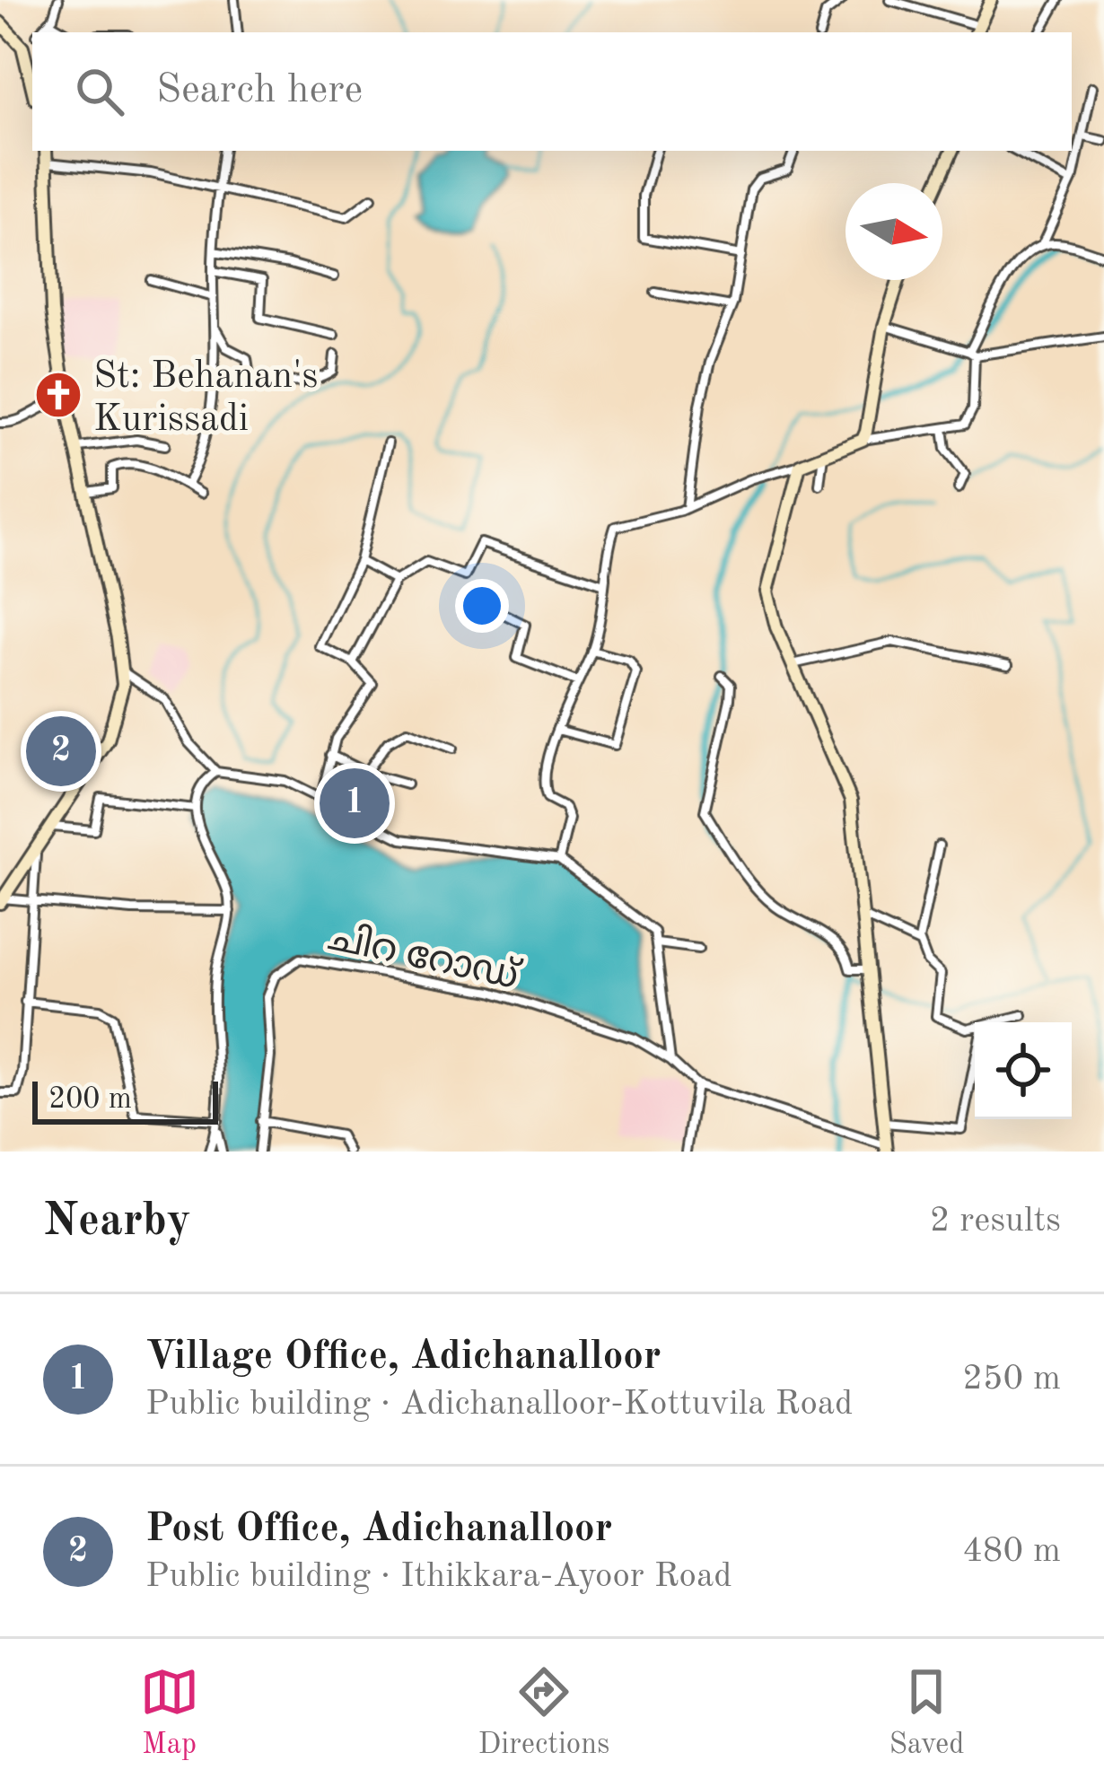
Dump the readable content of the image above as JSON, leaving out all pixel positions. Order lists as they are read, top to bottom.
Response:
{
  "streets": {
    "street": ["ചിറ റോഡ്"]
  },
  "places": {
    "church": ["St: Behanan's Kurissadi"]
  },
  "scale_bar": "200 m",
  "north": "right",
  "page": {
    "search": "Search here",
    "pins": ["2", "1"],
    "scale": "200 m",
    "heading": ["Nearby", "2 results"],
    "list": [
      {
        "mark": "1",
        "name": "Village Office, Adichanalloor",
        "note": "Public building · Adichanalloor-Kottuvila Road",
        "value": "250 m"
      },
      {
        "mark": "2",
        "name": "Post Office, Adichanalloor",
        "note": "Public building · Ithikkara-Ayoor Road",
        "value": "480 m"
      }
    ],
    "nav": ["Map", "Directions", "Saved"]
  }
}
